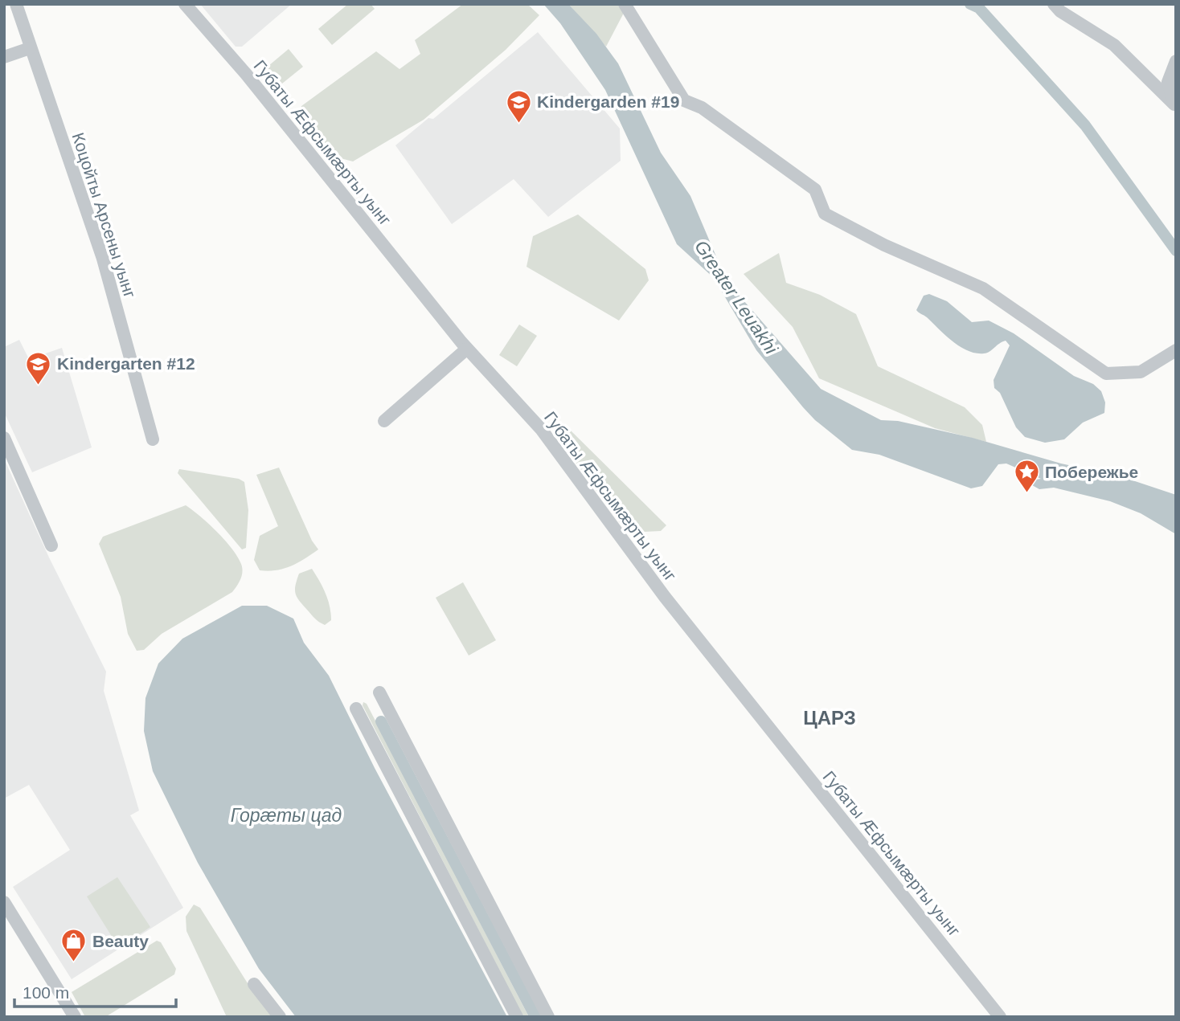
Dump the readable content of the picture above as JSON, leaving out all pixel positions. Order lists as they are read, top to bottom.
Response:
{
  "streets": {
    "street": ["Губаты Æфсымæрты уынг", "Коцойты Арсены уынг"]
  },
  "districts": ["ЦАРЗ"],
  "water": ["Greater Leuakhi", "Горӕты цад"],
  "places": {
    "school or university": ["Kindergarden #19", "Kindergarten #12"],
    "place": ["Побережье"],
    "shop": ["Beauty"]
  },
  "scale_bar": "100 m"
}
